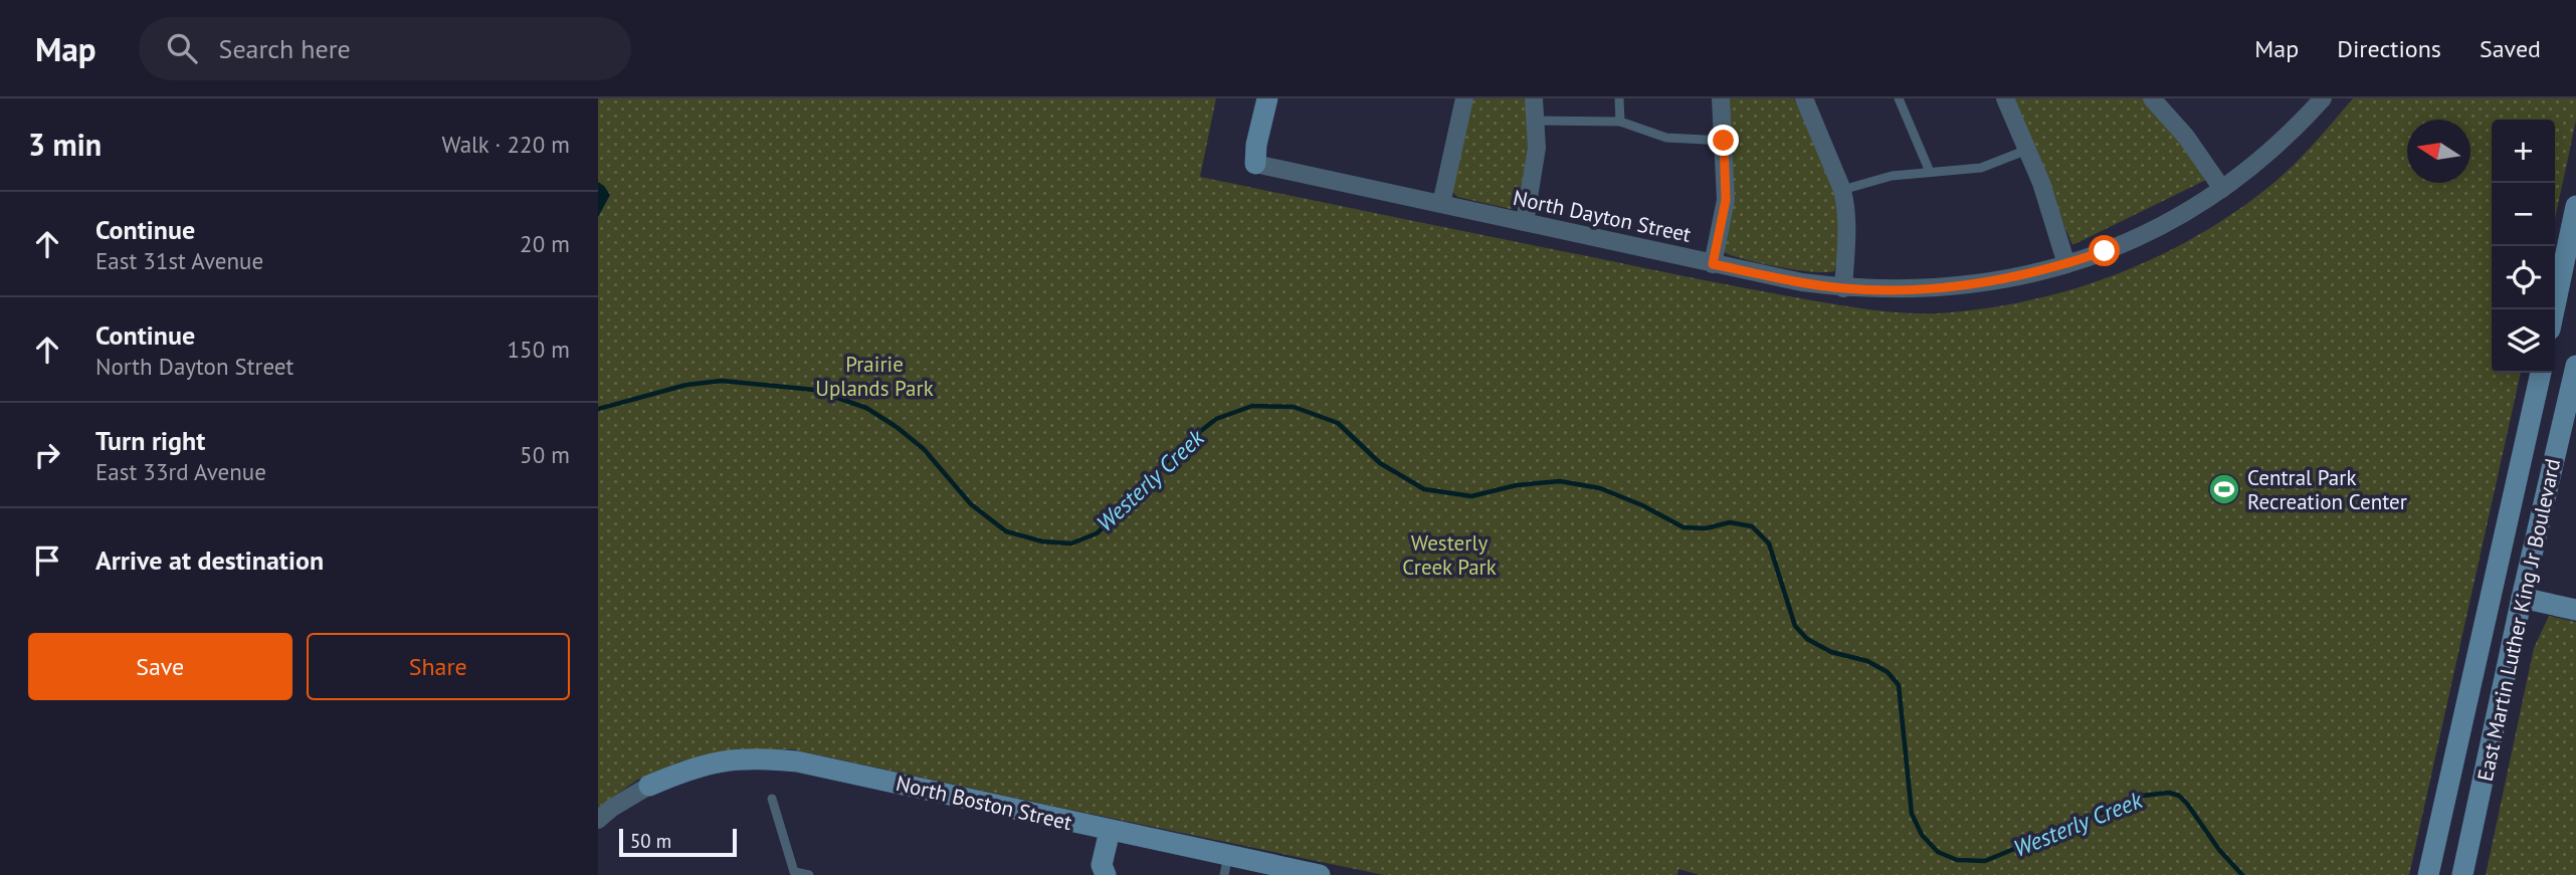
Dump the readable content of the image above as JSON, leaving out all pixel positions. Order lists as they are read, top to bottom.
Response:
{
  "streets": {
    "main road": ["East Martin Luther King Jr Boulevard", "North Boston Street"],
    "street": ["North Dayton Street"]
  },
  "water": ["Westerly Creek"],
  "parks": ["Prairie Uplands Park", "Westerly Creek Park"],
  "places": {
    "sports": ["Central Park Recreation Center"]
  },
  "scale_bar": "50 m",
  "north": "left",
  "page": {
    "header": "Map",
    "search": "Search here",
    "nav": ["Map", "Directions", "Saved"],
    "heading": ["3 min", "Walk · 220 m"],
    "map_buttons": ["+", "−"],
    "list": [
      ["Continue", "East 31st Avenue", "20 m"],
      ["Continue", "North Dayton Street", "150 m"],
      ["Turn right", "East 33rd Avenue", "50 m"],
      "Arrive at destination"
    ],
    "buttons": ["Save", "Share"],
    "scale": "50 m"
  }
}
